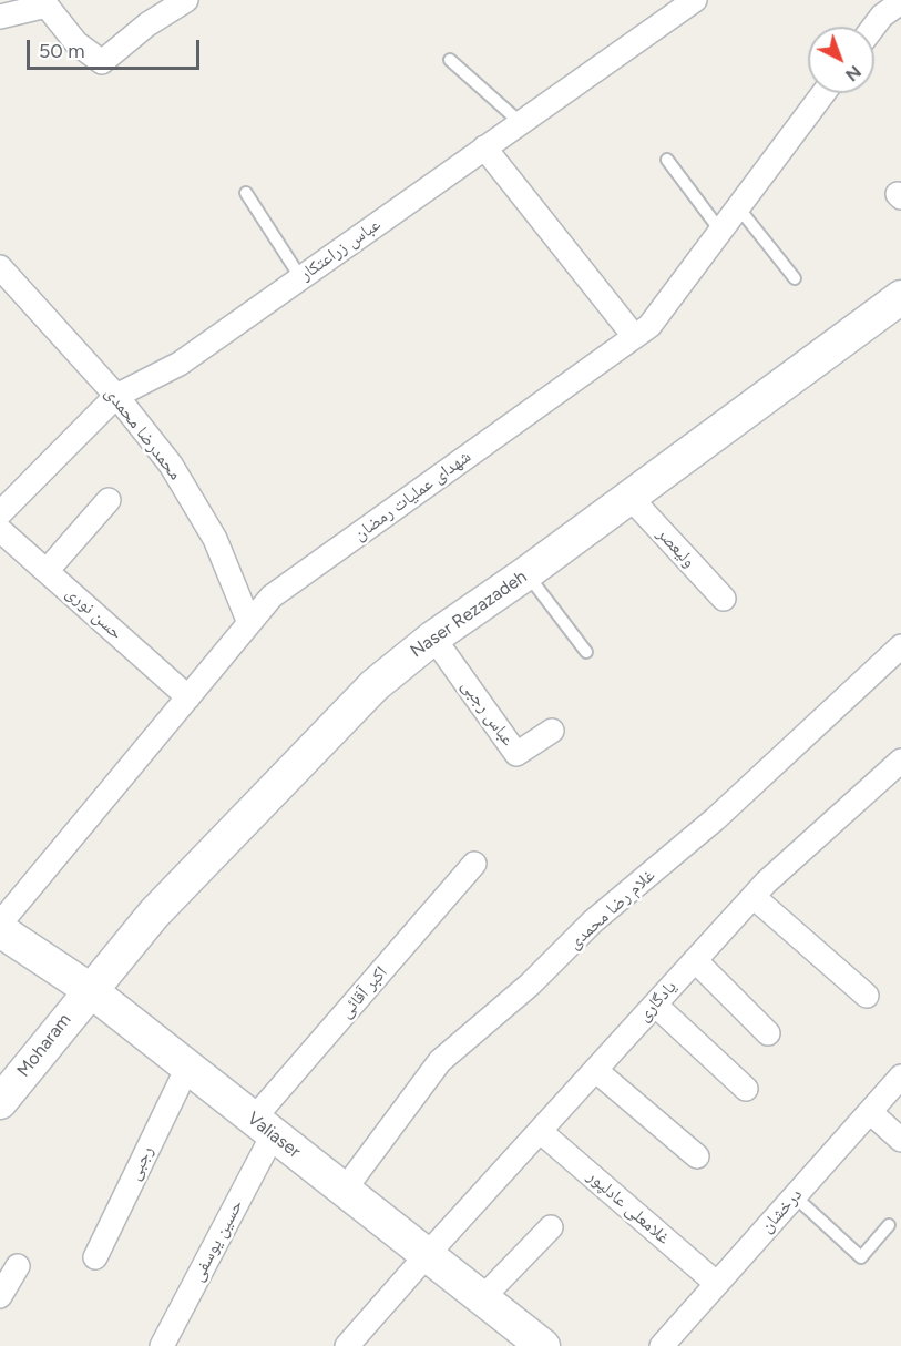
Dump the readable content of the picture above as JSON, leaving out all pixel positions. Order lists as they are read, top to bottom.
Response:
{
  "streets": {
    "street": [
      "عباس زراعتکار",
      "محمدرضا محمدی",
      "شهدای عملیات رمضان",
      "ولیعصر",
      "حسن نوری",
      "Naser Rezazadeh",
      "عباس رجبی",
      "غلام رضا محمدی",
      "اکبر آقائی",
      "یادگاری",
      "Moharam",
      "Valiaser",
      "رجبی",
      "غلامعلی عادلپور",
      "درخشان",
      "حسین یوسفی"
    ]
  },
  "crossings": [
    ["عباس زراعتکار", "محمدرضا محمدی"],
    ["محمدرضا محمدی", "شهدای عملیات رمضان"],
    ["شهدای عملیات رمضان", "حسن نوری"],
    ["ولیعصر", "Naser Rezazadeh"],
    ["Naser Rezazadeh", "عباس رجبی"],
    ["Naser Rezazadeh", "Moharam"],
    ["Naser Rezazadeh", "Valiaser"],
    ["غلام رضا محمدی", "Valiaser"],
    ["اکبر آقائی", "Valiaser"],
    ["اکبر آقائی", "حسین یوسفی"],
    ["یادگاری", "Valiaser"],
    ["یادگاری", "غلامعلی عادلپور"],
    ["Moharam", "Valiaser"],
    ["Valiaser", "رجبی"],
    ["Valiaser", "حسین یوسفی"],
    ["غلامعلی عادلپور", "درخشان"]
  ],
  "scale_bar": "50 m",
  "north": "bottom right"
}
